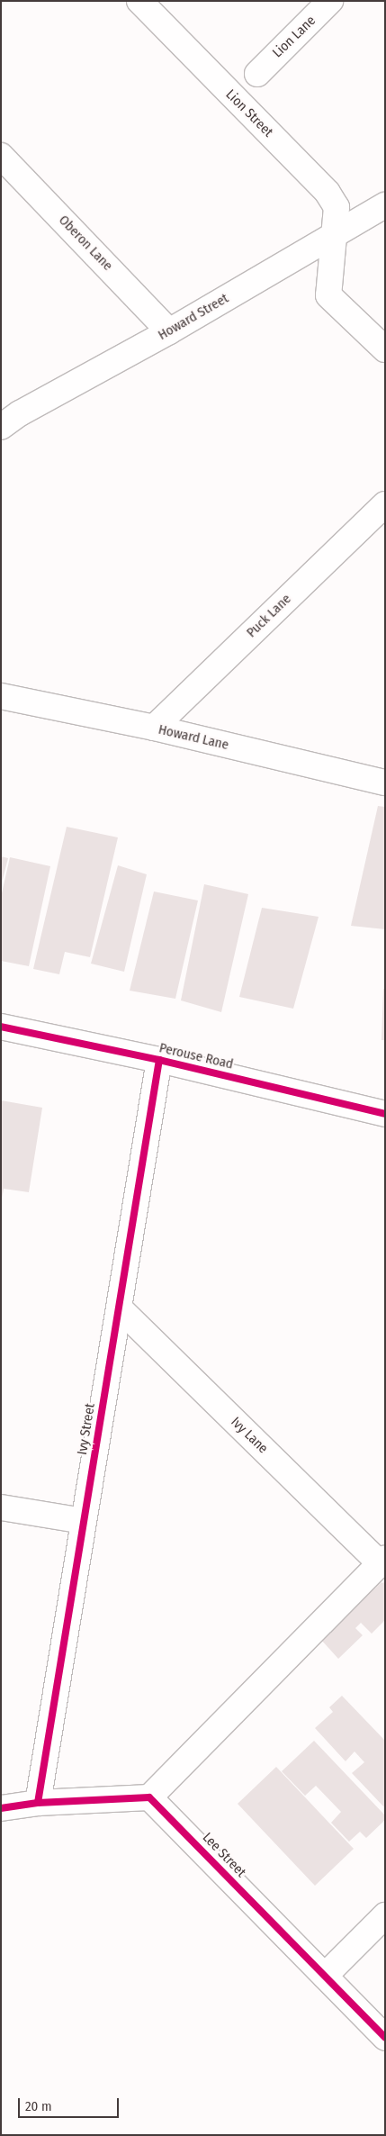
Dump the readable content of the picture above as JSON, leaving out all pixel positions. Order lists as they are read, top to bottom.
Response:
{
  "streets": {
    "street": [
      "Lion Lane",
      "Lion Street",
      "Oberon Lane",
      "Howard Street",
      "Puck Lane",
      "Howard Lane",
      "Perouse Road",
      "Ivy Street",
      "Ivy Lane",
      "Lee Street"
    ]
  },
  "crossings": [
    ["Lion Street", "Howard Street"],
    ["Oberon Lane", "Howard Street"],
    ["Puck Lane", "Howard Lane"],
    ["Perouse Road", "Ivy Street"],
    ["Ivy Street", "Ivy Lane"]
  ],
  "scale_bar": "20 m"
}
